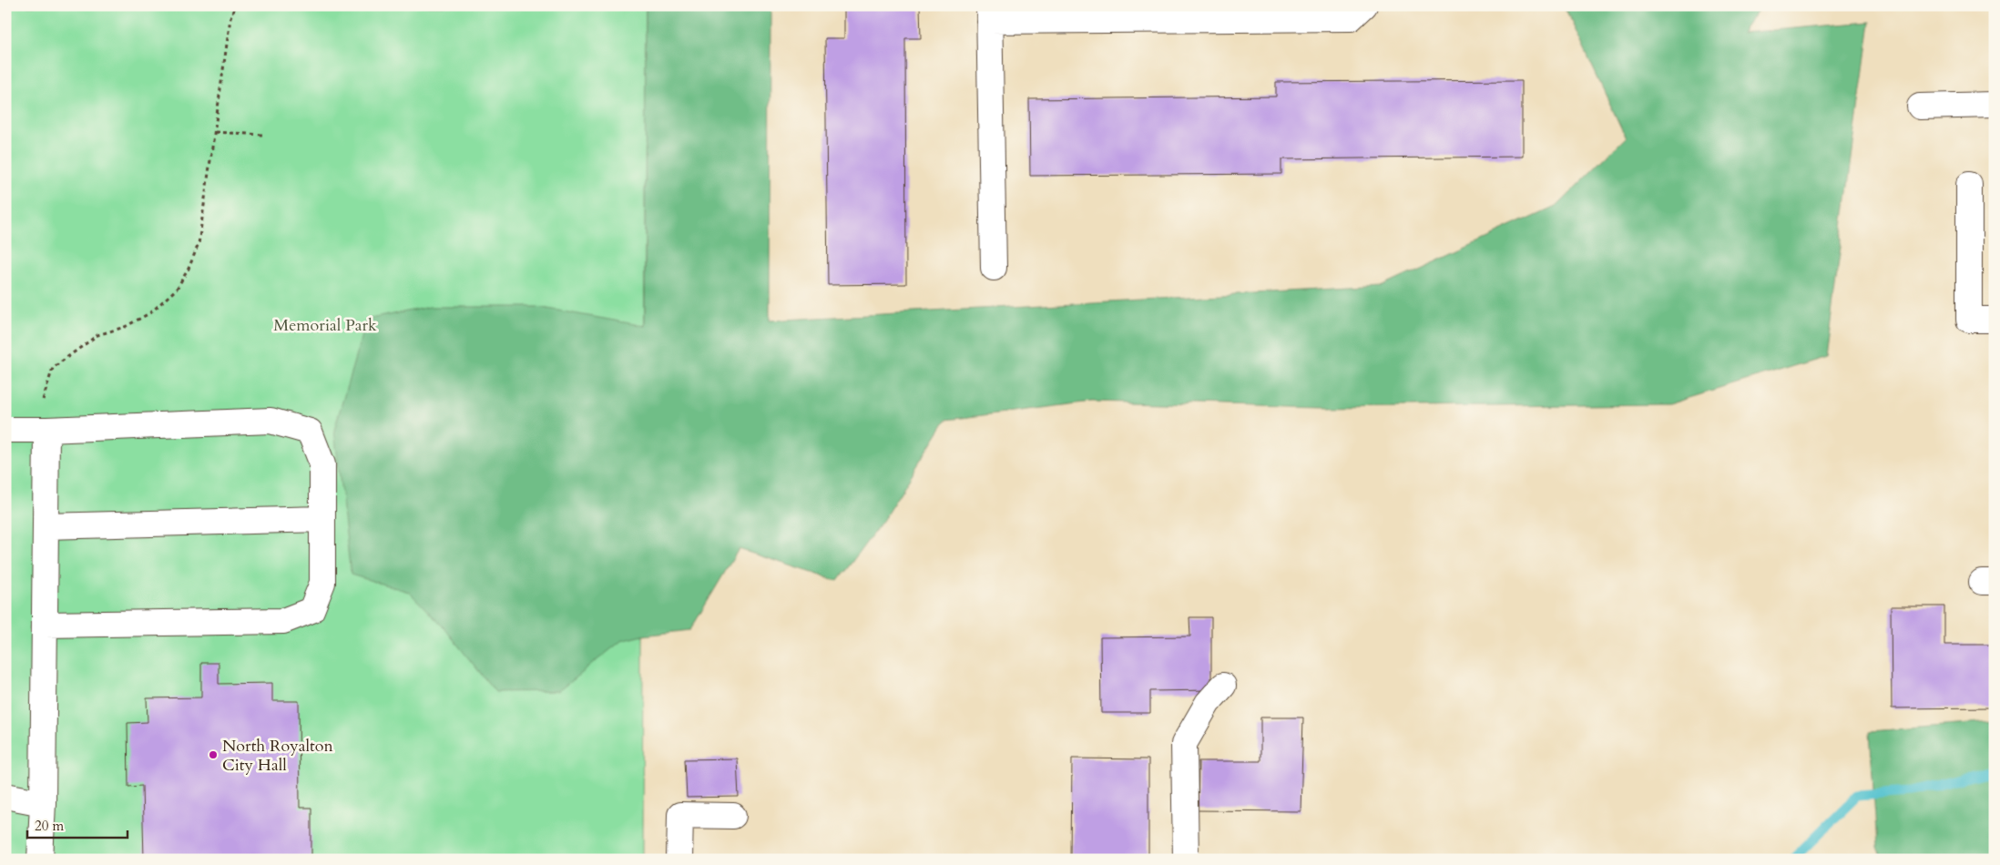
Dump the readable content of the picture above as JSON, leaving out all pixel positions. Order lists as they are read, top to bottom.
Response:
{
  "parks": ["Memorial Park"],
  "places": ["North Royalton City Hall"],
  "scale_bar": "20 m"
}
